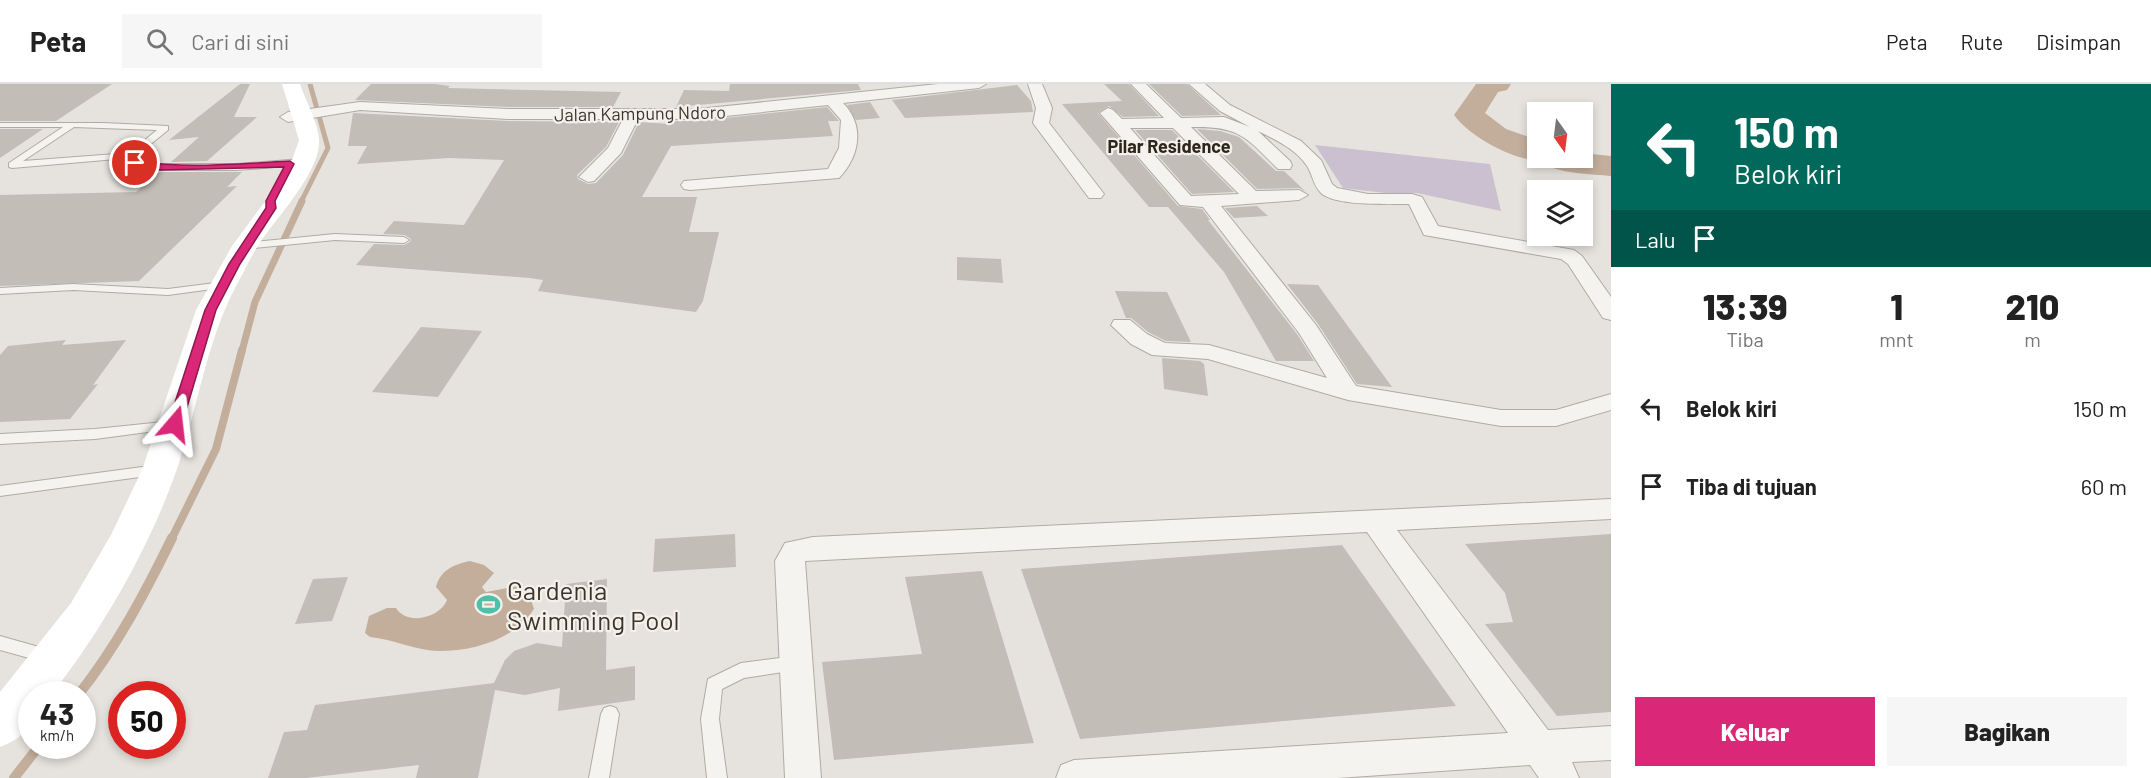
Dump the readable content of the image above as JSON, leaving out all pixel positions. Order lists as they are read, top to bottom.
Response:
{
  "streets": {
    "street": ["Jalan Kampung Ndoro"]
  },
  "districts": ["Pilar Residence"],
  "places": {
    "sports": ["Gardenia Swimming Pool"]
  },
  "north": "bottom",
  "page": {
    "header": "Peta",
    "search": "Cari di sini",
    "nav": ["Peta", "Rute", "Disimpan"],
    "turn": ["150 m", "Belok kiri"],
    "then": "Lalu",
    "eta": [
      "13:39",
      "Tiba",
      "1",
      "mnt",
      "210",
      "m"
    ],
    "list": [
      {
        "name": "Belok kiri",
        "value": "150 m"
      },
      {
        "name": "Tiba di tujuan",
        "value": "60 m"
      }
    ],
    "speed": "43 km/h",
    "limit": "50",
    "buttons": ["Keluar", "Bagikan"]
  }
}
